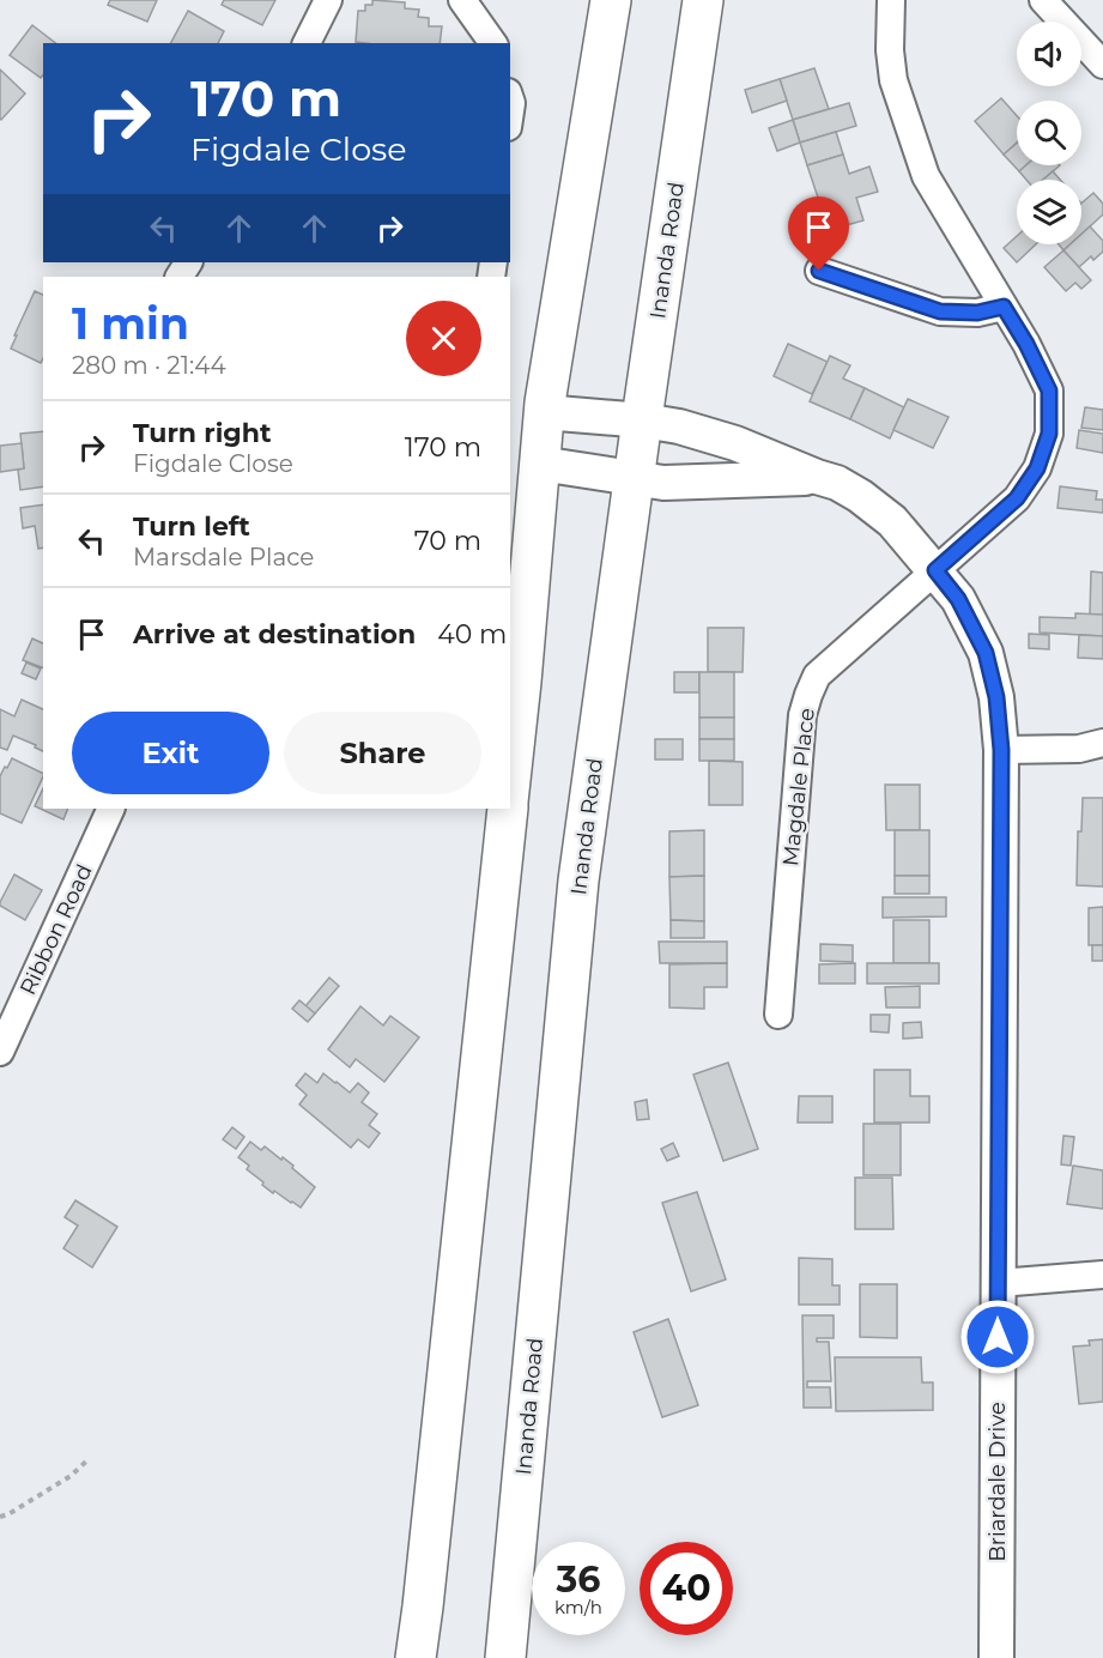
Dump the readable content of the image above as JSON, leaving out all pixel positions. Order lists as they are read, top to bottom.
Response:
{
  "streets": {
    "main road": ["Inanda Road"],
    "street": ["Magdale Place", "Ribbon Road", "Briardale Drive"]
  },
  "crossings": [
    ["Inanda Road", "Briardale Drive"],
    ["Magdale Place", "Briardale Drive"]
  ],
  "page": {
    "turn": ["170 m", "Figdale Close"],
    "heading": ["1 min", "280 m · 21:44"],
    "list": [
      {
        "name": "Turn right",
        "note": "Figdale Close",
        "value": "170 m"
      },
      {
        "name": "Turn left",
        "note": "Marsdale Place",
        "value": "70 m"
      },
      {
        "name": "Arrive at destination",
        "value": "40 m"
      }
    ],
    "buttons": ["Exit", "Share"],
    "speed": "36 km/h",
    "limit": "40"
  }
}
